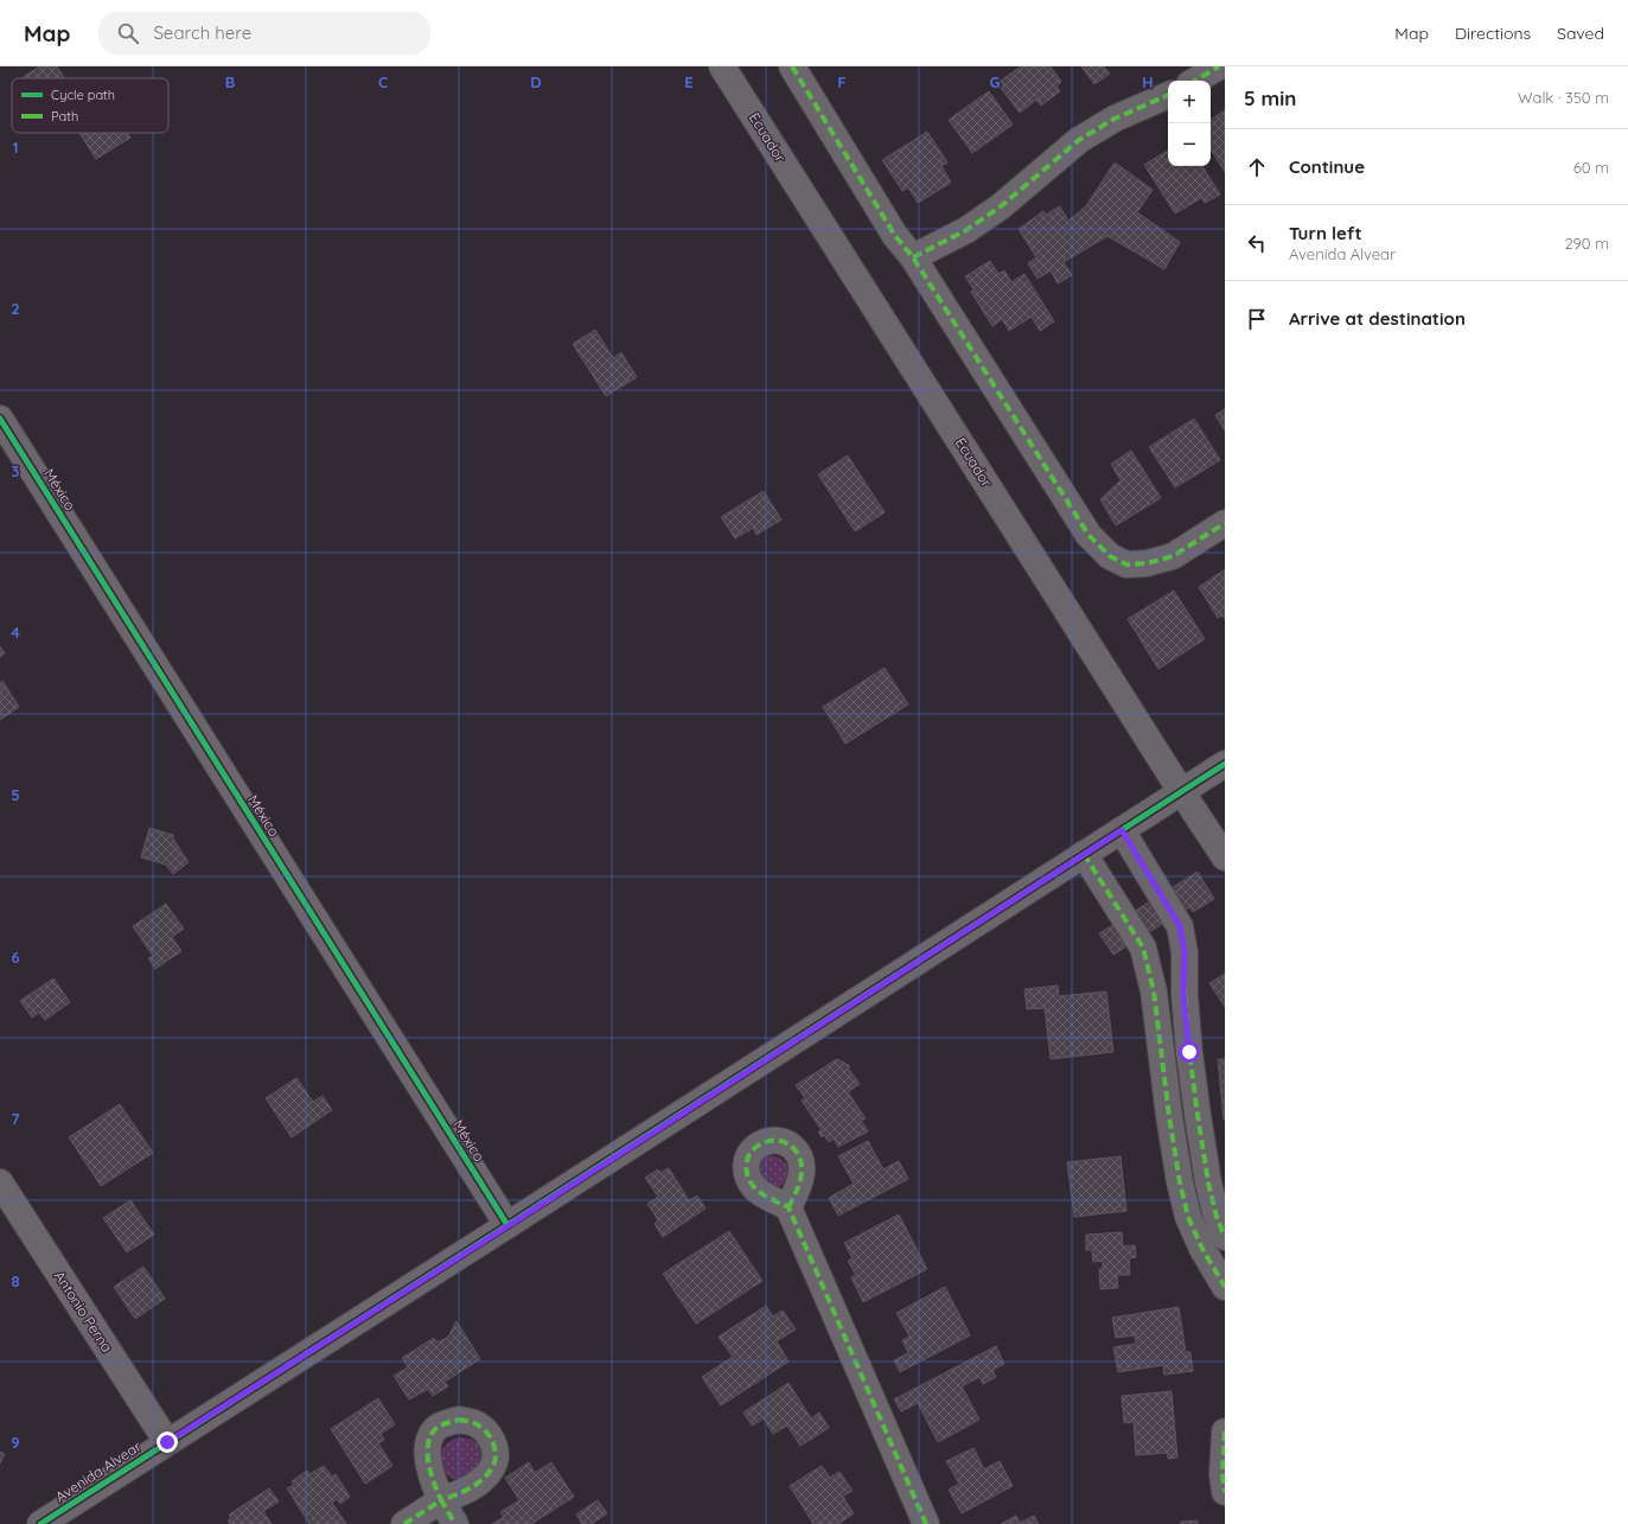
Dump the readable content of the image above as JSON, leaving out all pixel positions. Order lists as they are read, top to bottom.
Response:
{
  "streets": {
    "street": [
      "Ecuador",
      "México",
      "Antonio Perna",
      "Avenida Alvear"
    ]
  },
  "crossings": [
    ["Ecuador", "Avenida Alvear"],
    ["México", "Avenida Alvear"],
    ["Antonio Perna", "Avenida Alvear"]
  ],
  "legend": ["Cycle path", "Path"],
  "page": {
    "header": "Map",
    "search": "Search here",
    "nav": ["Map", "Directions", "Saved"],
    "heading": ["5 min", "Walk · 350 m"],
    "map_buttons": ["+", "−"],
    "list": [
      ["Continue", "60 m"],
      ["Turn left", "Avenida Alvear", "290 m"],
      "Arrive at destination"
    ]
  },
  "grid": {
    "columns": [
      "B",
      "C",
      "D",
      "E",
      "F",
      "G",
      "H"
    ],
    "rows": [
      "1",
      "2",
      "3",
      "4",
      "5",
      "6",
      "7",
      "8",
      "9"
    ]
  }
}
